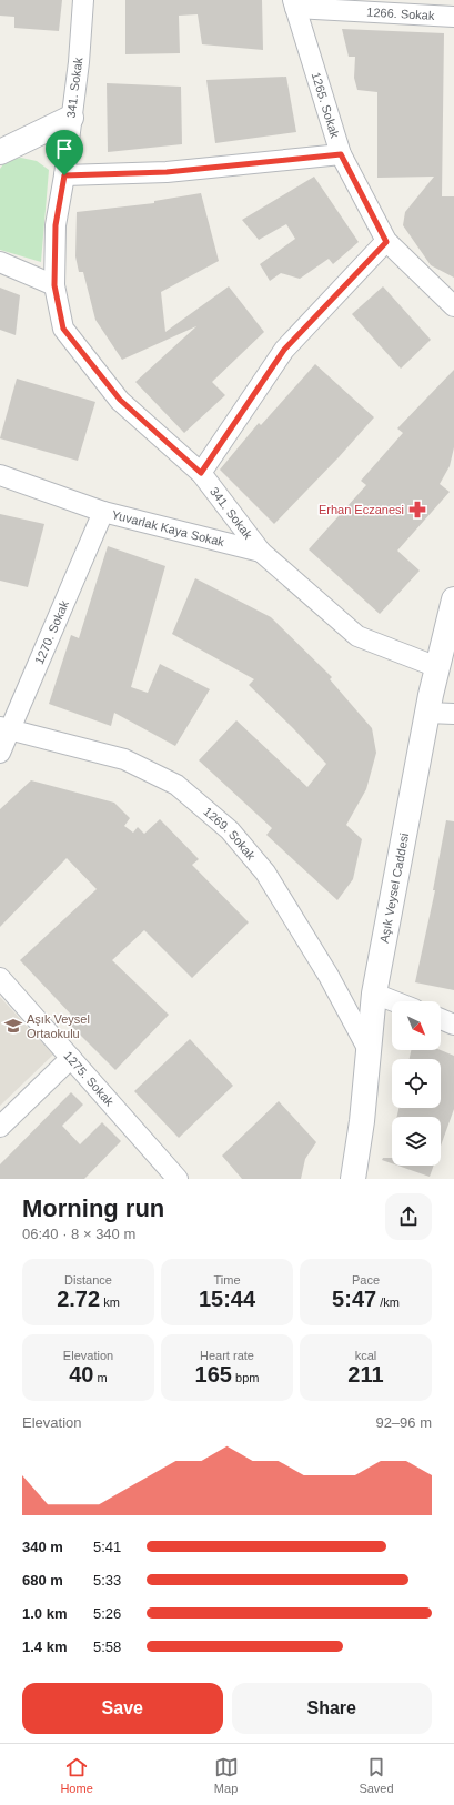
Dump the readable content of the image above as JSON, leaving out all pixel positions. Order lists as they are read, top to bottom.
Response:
{
  "streets": {
    "street": [
      "1266. Sokak",
      "341. Sokak",
      "1265. Sokak",
      "Yuvarlak Kaya Sokak",
      "1270. Sokak",
      "1269. Sokak",
      "Aşık Veysel Caddesi",
      "1275. Sokak"
    ]
  },
  "crossings": [
    ["1266. Sokak", "1265. Sokak"],
    ["341. Sokak", "Yuvarlak Kaya Sokak"],
    ["Yuvarlak Kaya Sokak", "1270. Sokak"],
    ["Yuvarlak Kaya Sokak", "Aşık Veysel Caddesi"],
    ["1270. Sokak", "1269. Sokak"],
    ["1269. Sokak", "Aşık Veysel Caddesi"]
  ],
  "places": {
    "pharmacy": ["Erhan Eczanesi"],
    "school or university": ["Aşık Veysel Ortaokulu"]
  },
  "north": "bottom right",
  "page": {
    "heading": ["Morning run", "06:40 · 8 × 340 m"],
    "stats": [
      ["Distance", "2.72 km"],
      ["Time", "15:44"],
      ["Pace", "5:47 /km"],
      ["Elevation", "40 m"],
      ["Heart rate", "165 bpm"],
      ["kcal", "211"]
    ],
    "chart": ["Elevation", "92–96 m"],
    "list": [
      {
        "name": "340 m",
        "note": "5:41"
      },
      {
        "name": "680 m",
        "note": "5:33"
      },
      {
        "name": "1.0 km",
        "note": "5:26"
      },
      {
        "name": "1.4 km",
        "note": "5:58"
      }
    ],
    "buttons": ["Save", "Share"],
    "tabs": ["Home", "Map", "Saved"]
  }
}
